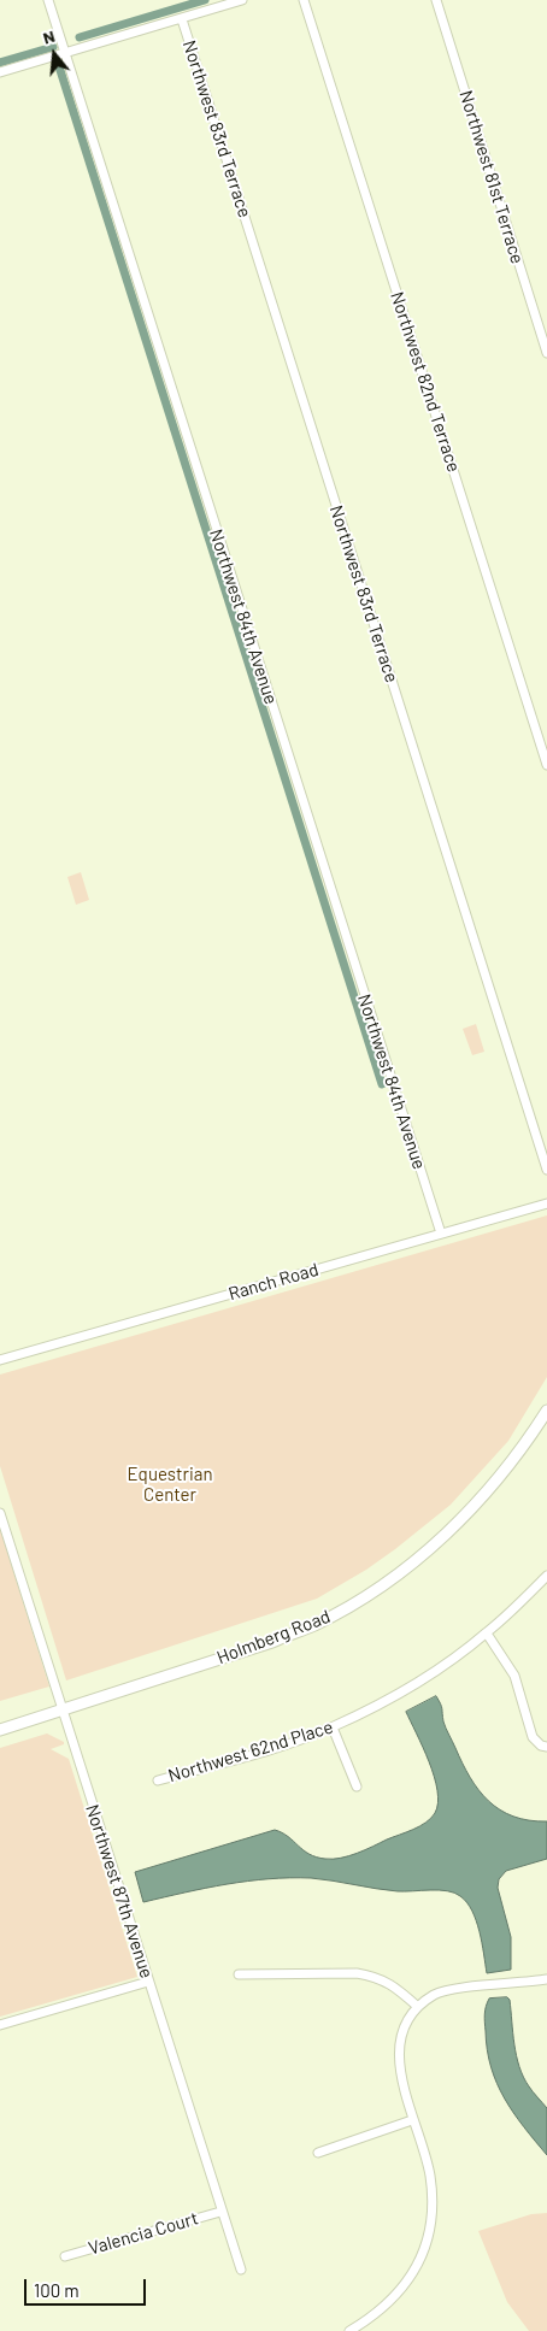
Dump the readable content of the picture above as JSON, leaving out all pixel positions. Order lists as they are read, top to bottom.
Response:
{
  "streets": {
    "street": [
      "Northwest 83rd Terrace",
      "Northwest 81st Terrace",
      "Northwest 82nd Terrace",
      "Northwest 84th Avenue",
      "Ranch Road",
      "Holmberg Road",
      "Northwest 62nd Place",
      "Northwest 87th Avenue",
      "Valencia Court"
    ]
  },
  "crossings": [
    ["Northwest 84th Avenue", "Ranch Road"],
    ["Holmberg Road", "Northwest 87th Avenue"],
    ["Northwest 87th Avenue", "Valencia Court"]
  ],
  "parks": ["Equestrian Center"],
  "scale_bar": "100 m",
  "north": "top"
}
